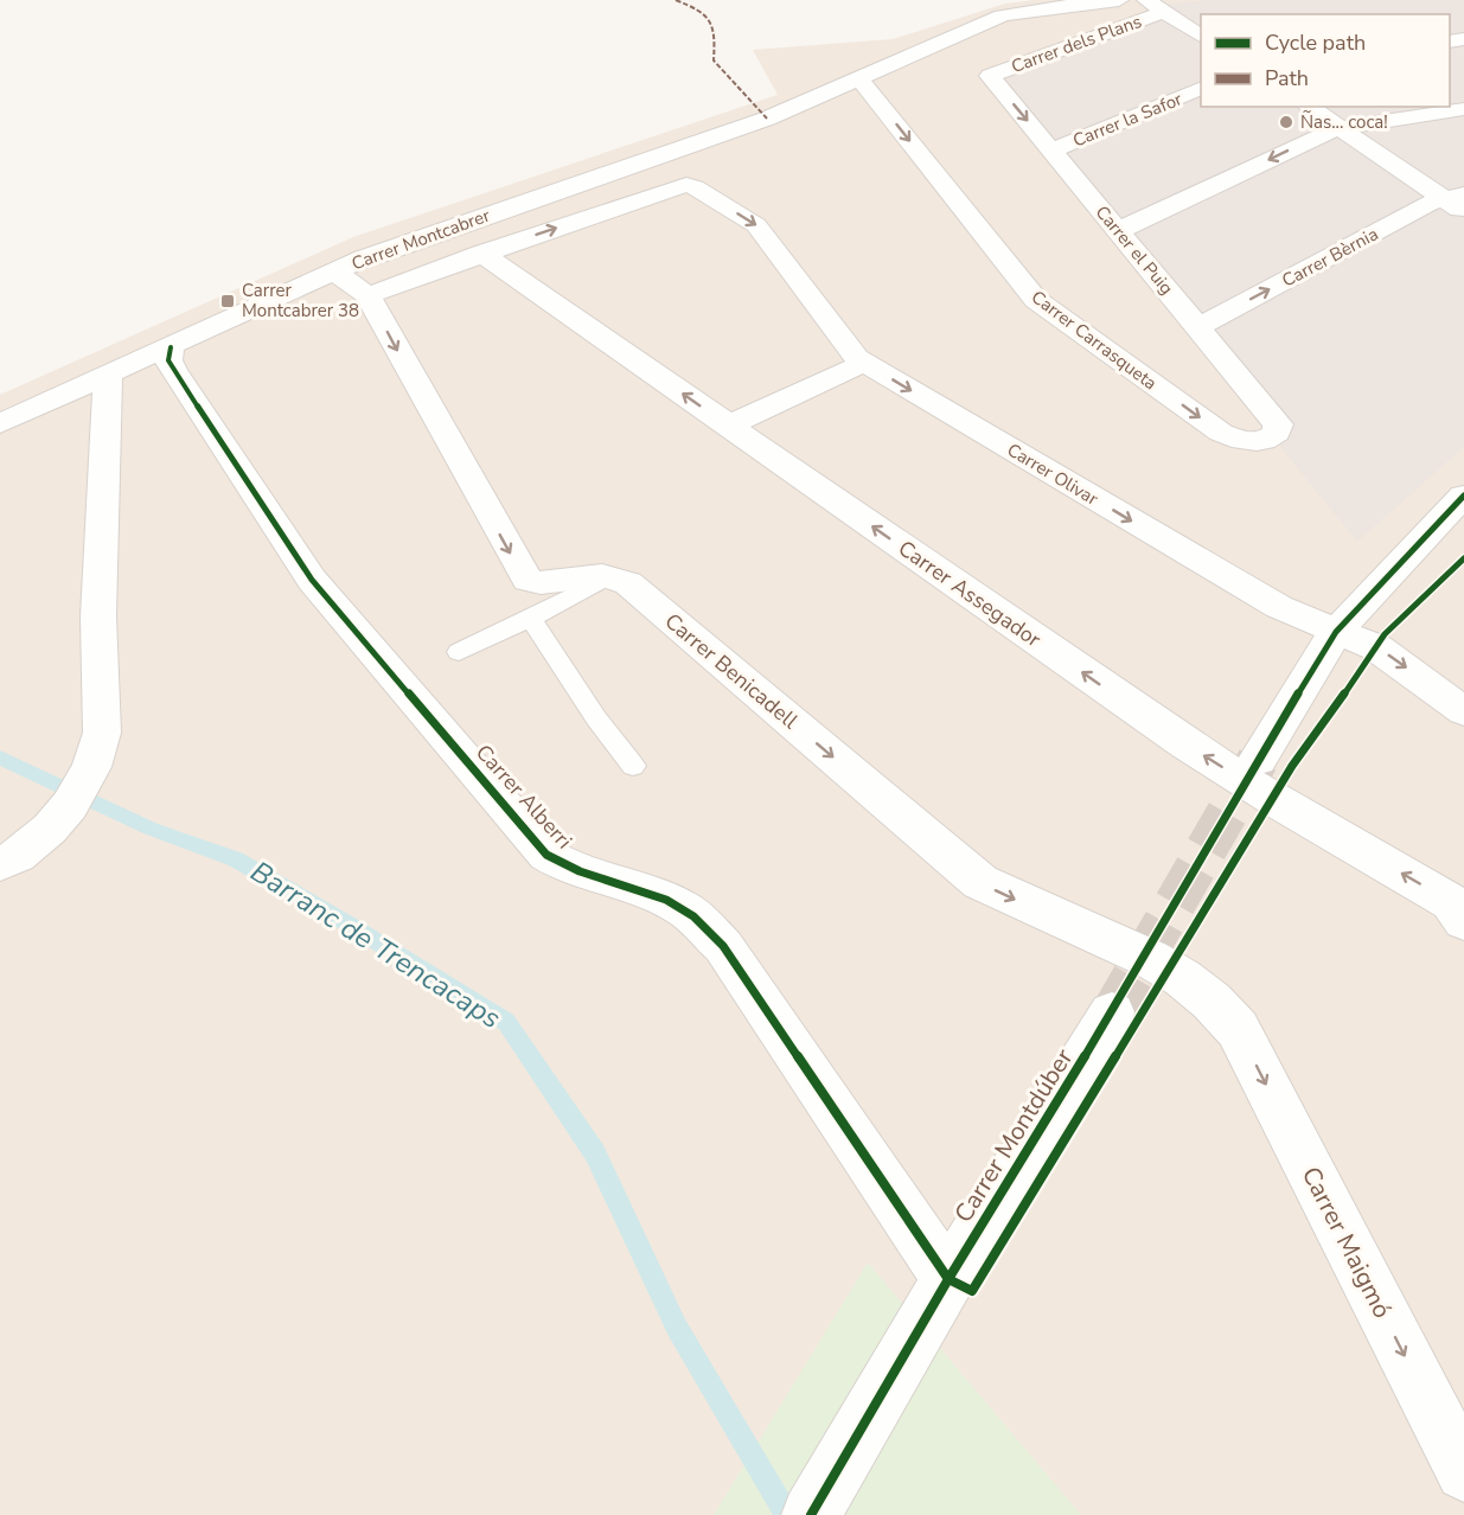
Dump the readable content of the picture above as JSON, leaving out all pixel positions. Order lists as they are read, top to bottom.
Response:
{
  "streets": {
    "street": [
      "Carrer dels Plans",
      "Carrer la Safor",
      "Carrer Montcabrer",
      "Carrer el Puig",
      "Carrer Bèrnia",
      "Carrer Carrasqueta",
      "Carrer Olivar",
      "Carrer Assegador",
      "Carrer Benicadell",
      "Carrer Alberri",
      "Carrer Montdúber",
      "Carrer Maigmó"
    ]
  },
  "crossings": [
    ["Carrer dels Plans", "Carrer el Puig"],
    ["Carrer la Safor", "Carrer el Puig"],
    ["Carrer Montcabrer", "Carrer Carrasqueta"],
    ["Carrer Montcabrer", "Carrer Olivar"],
    ["Carrer Montcabrer", "Carrer Assegador"],
    ["Carrer Montcabrer", "Carrer Alberri"],
    ["Carrer el Puig", "Carrer Bèrnia"],
    ["Carrer el Puig", "Carrer Carrasqueta"],
    ["Carrer Benicadell", "Carrer Maigmó"],
    ["Carrer Alberri", "Carrer Montdúber"]
  ],
  "one_way": [
    "Carrer Carrasqueta",
    "Carrer Olivar",
    "Carrer Assegador",
    "Carrer Benicadell",
    "Carrer Maigmó"
  ],
  "water": ["Barranc de Trencacaps"],
  "places": {
    "other": ["Ñas... coca!"],
    "transit": ["Carrer Montcabrer 38"]
  },
  "legend": ["Cycle path", "Path"]
}
